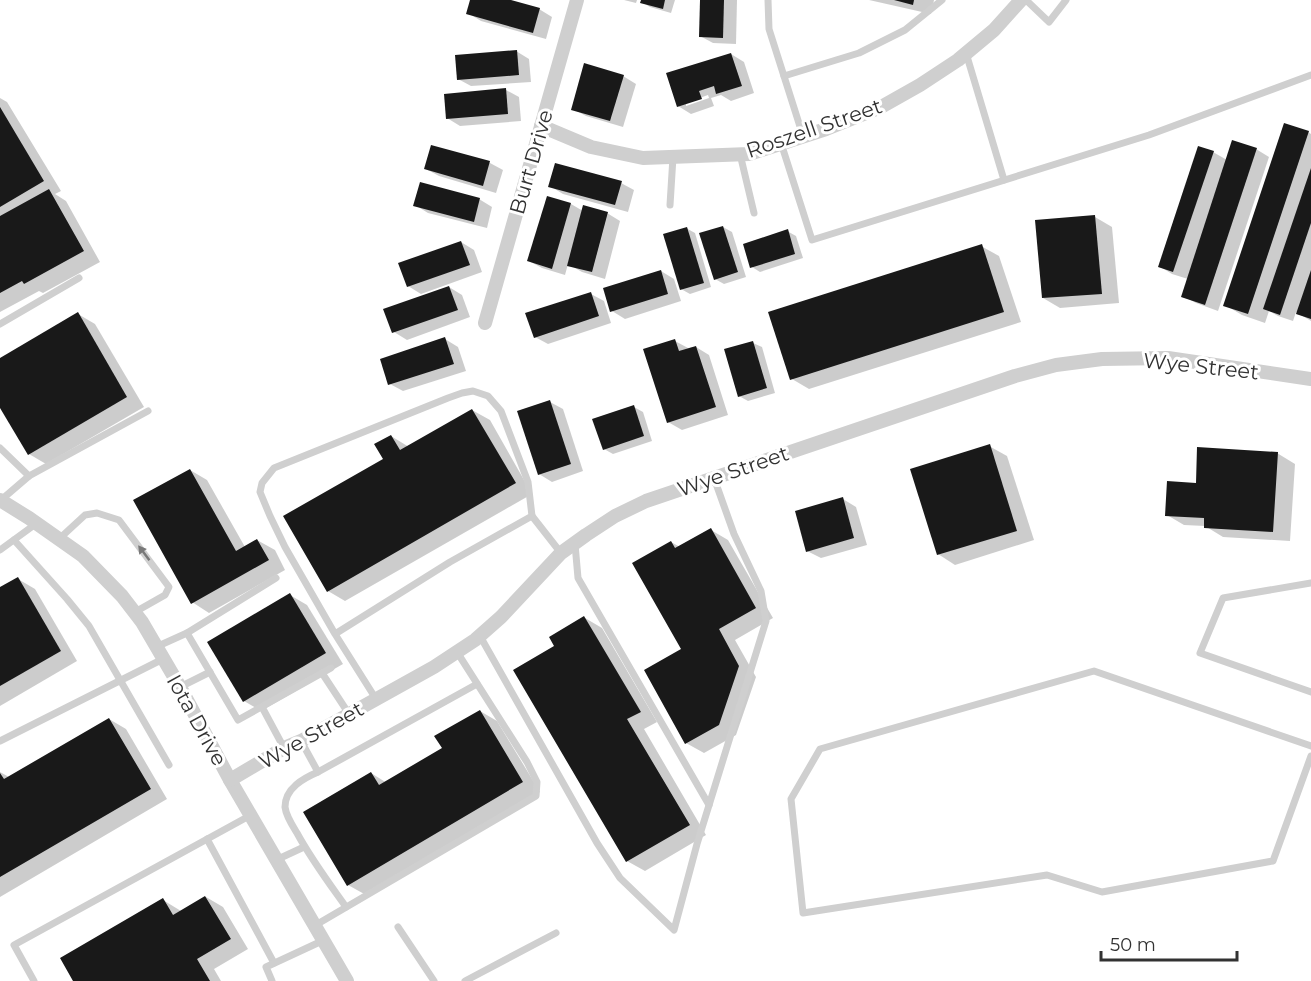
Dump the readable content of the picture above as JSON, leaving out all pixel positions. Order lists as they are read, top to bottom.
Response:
{
  "streets": {
    "street": [
      "Roszell Street",
      "Burt Drive",
      "Wye Street",
      "Iota Drive"
    ]
  },
  "crossings": [
    ["Roszell Street", "Burt Drive"],
    ["Wye Street", "Iota Drive"]
  ],
  "scale_bar": "50 m"
}
